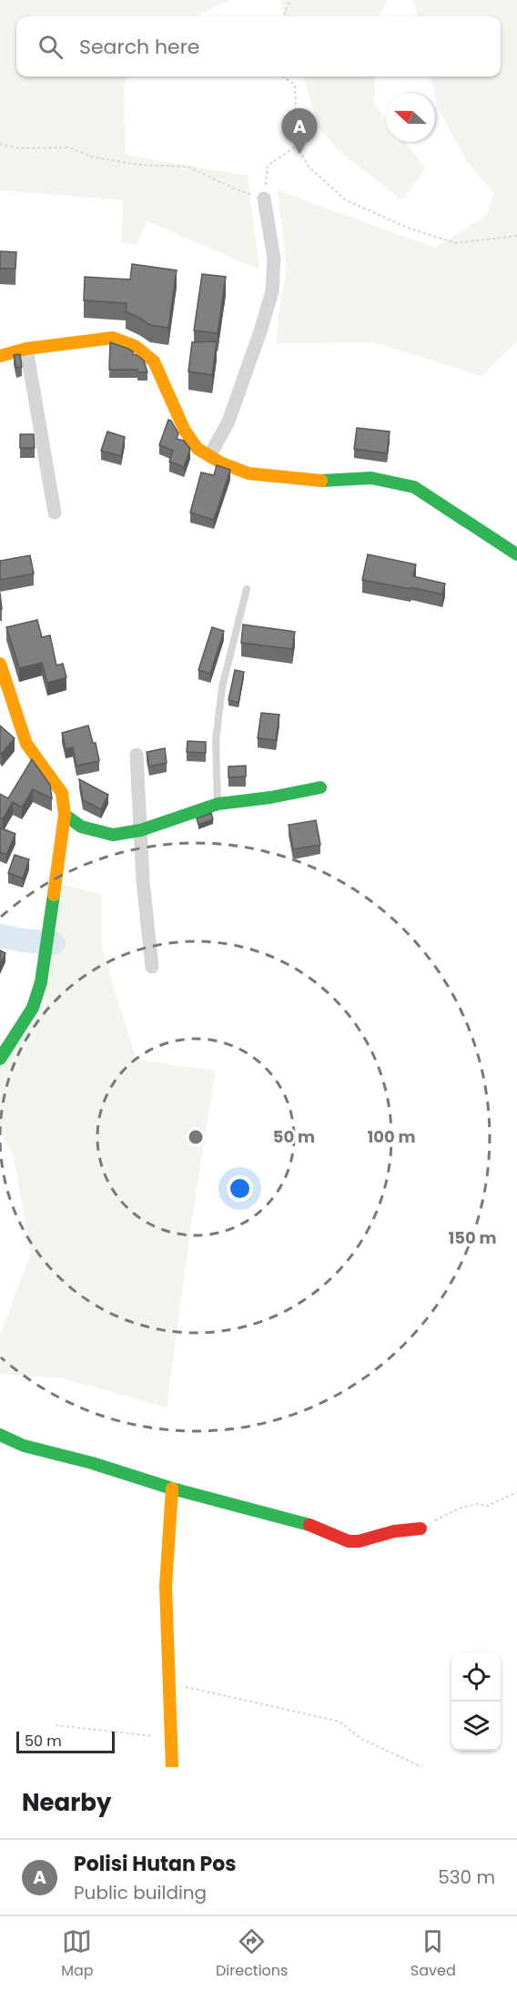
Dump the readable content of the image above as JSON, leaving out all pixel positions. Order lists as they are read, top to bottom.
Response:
{
  "scale_bar": "50 m",
  "north": "left",
  "page": {
    "search": "Search here",
    "pins": "A",
    "scale": "50 m",
    "heading": "Nearby",
    "list": [
      {
        "mark": "A",
        "name": "Polisi Hutan Pos",
        "note": "Public building",
        "value": "530 m"
      }
    ],
    "nav": ["Map", "Directions", "Saved"]
  },
  "rings": ["50 m", "100 m", "150 m"]
}
